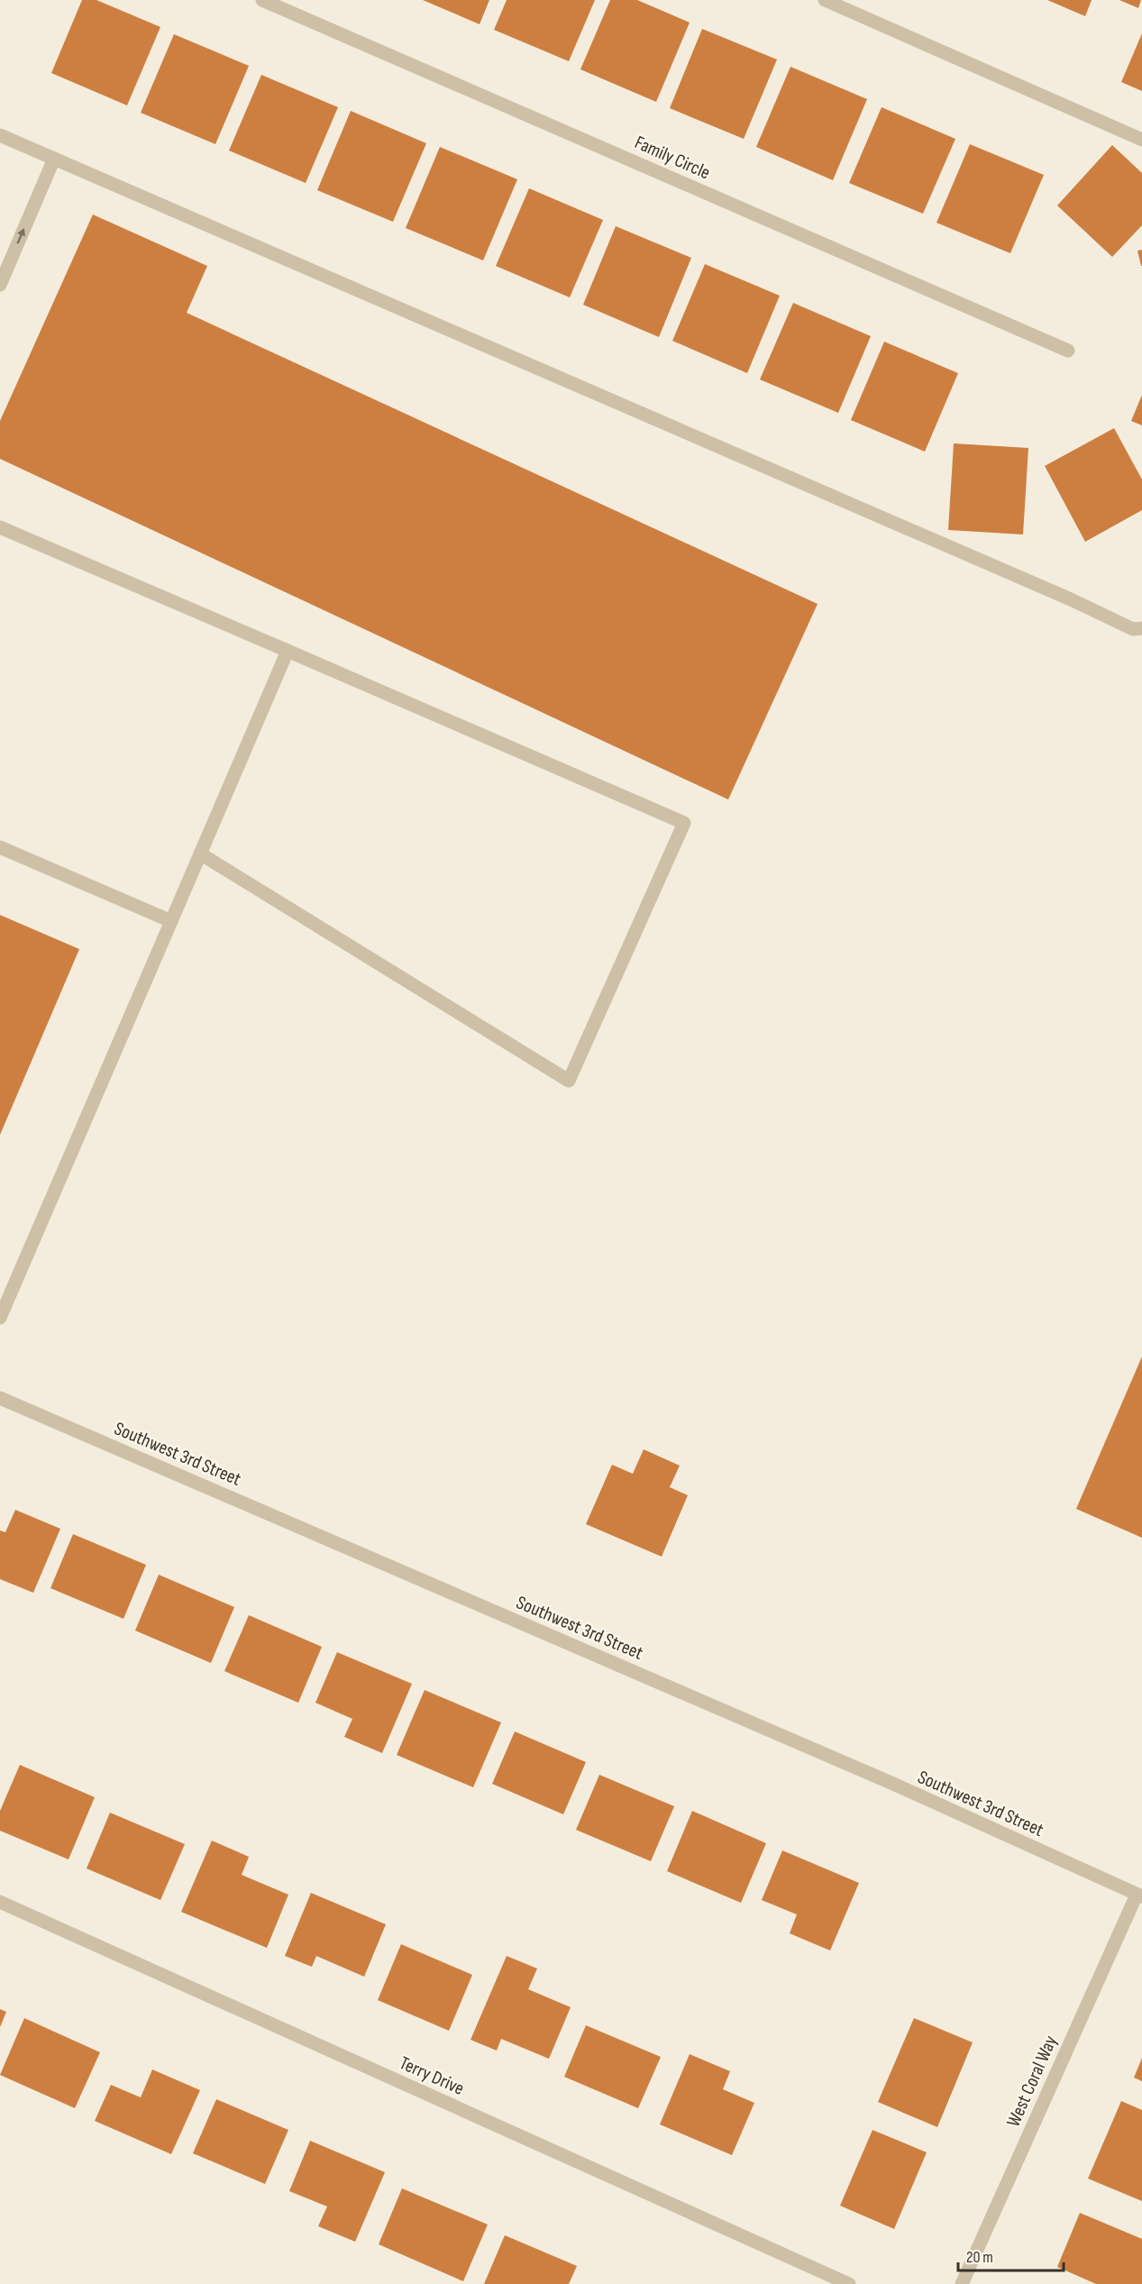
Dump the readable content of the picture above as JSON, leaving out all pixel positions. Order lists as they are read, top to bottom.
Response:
{
  "streets": {
    "street": [
      "Family Circle",
      "Southwest 3rd Street",
      "Terry Drive",
      "West Coral Way"
    ]
  },
  "crossings": [
    ["Southwest 3rd Street", "West Coral Way"]
  ],
  "scale_bar": "20 m"
}
